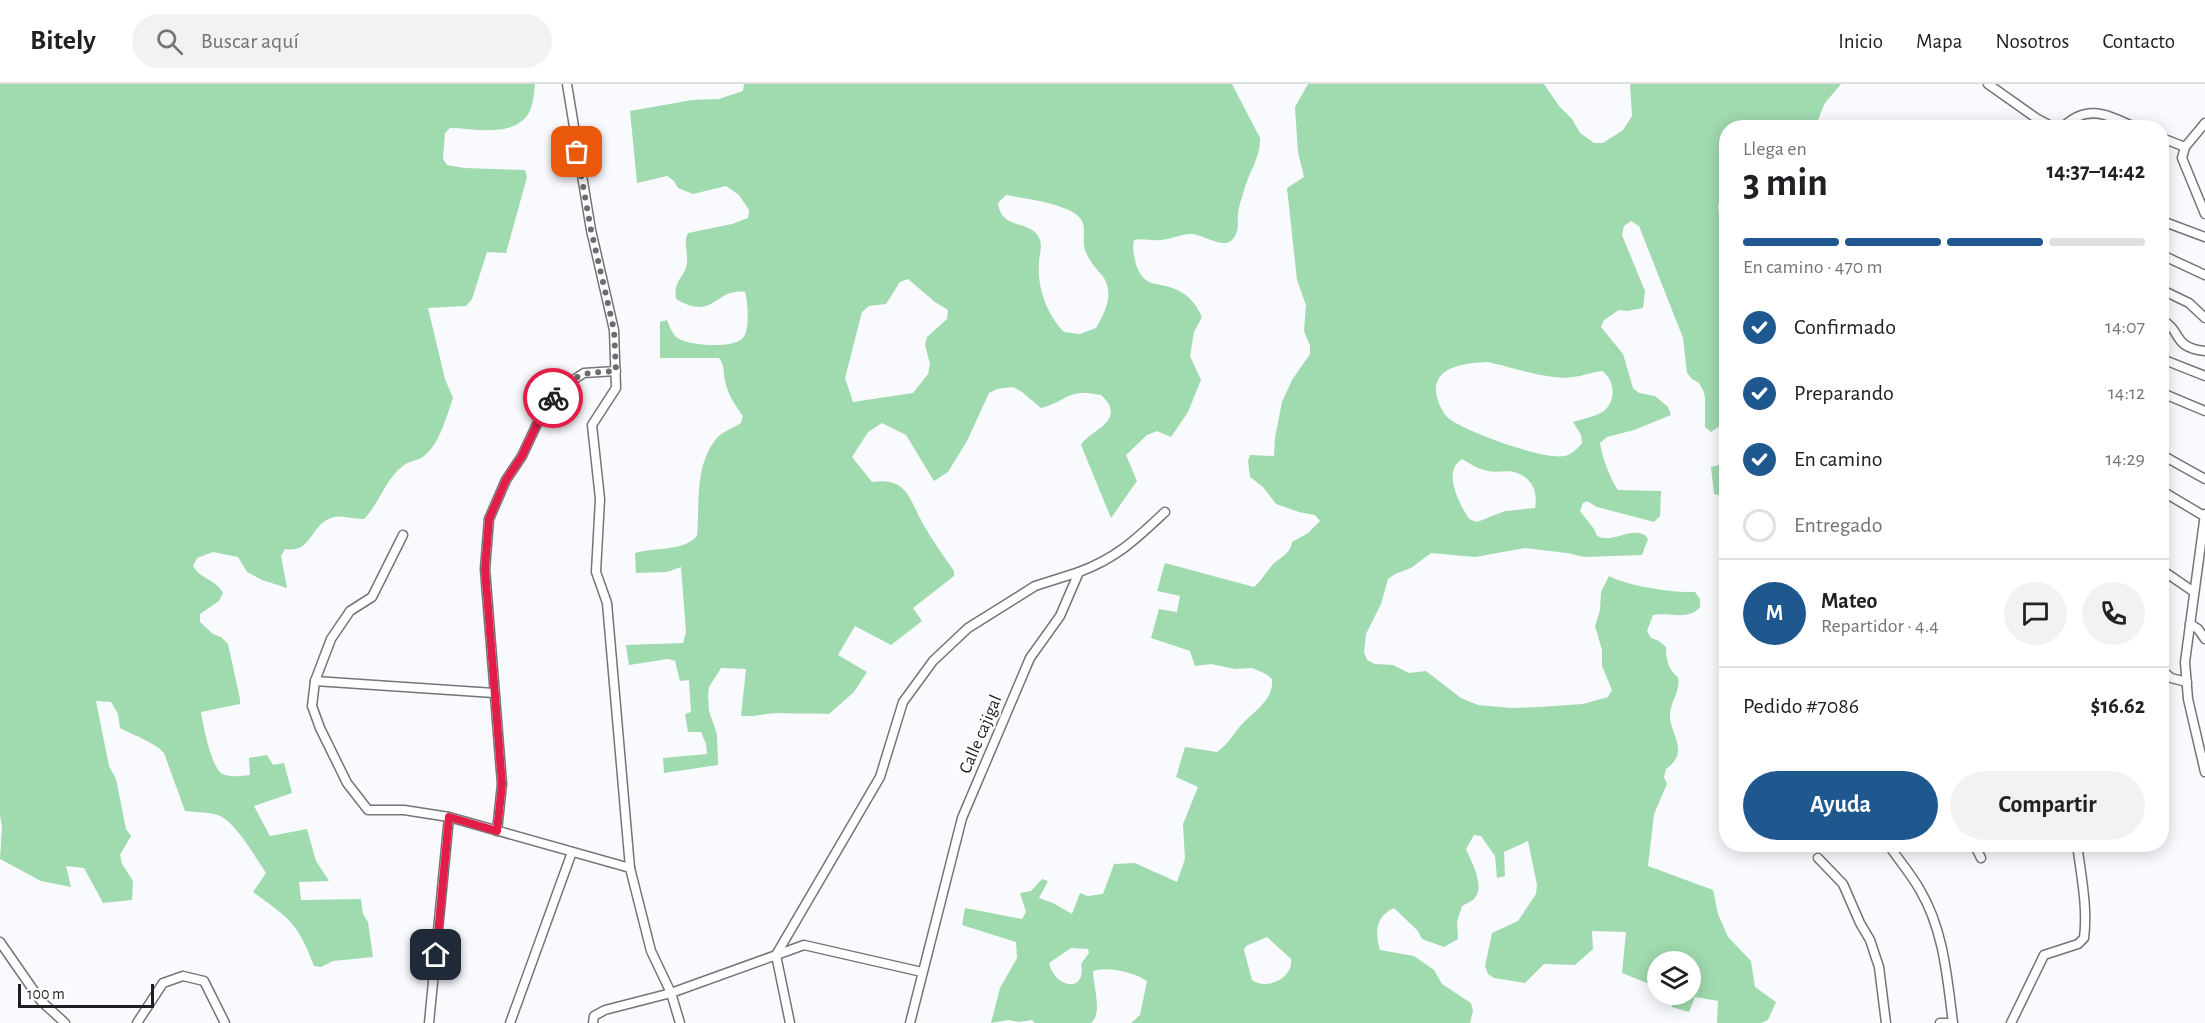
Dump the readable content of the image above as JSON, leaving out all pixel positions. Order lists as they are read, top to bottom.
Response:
{
  "streets": {
    "street": ["Calle cajigal"]
  },
  "scale_bar": "100 m",
  "page": {
    "header": "Bitely",
    "search": "Buscar aquí",
    "nav": [
      "Inicio",
      "Mapa",
      "Nosotros",
      "Contacto"
    ],
    "heading": ["3 min", "Llega en", "14:37–14:42"],
    "panel": [
      "Mateo",
      "Repartidor · 4.4",
      "Pedido #7086",
      "$16.62"
    ],
    "bar": "En camino · 470 m",
    "list": [
      ["Confirmado", "14:07"],
      ["Preparando", "14:12"],
      ["En camino", "14:29"],
      "Entregado"
    ],
    "round": "M",
    "buttons": ["Ayuda", "Compartir"],
    "scale": "100 m"
  }
}
